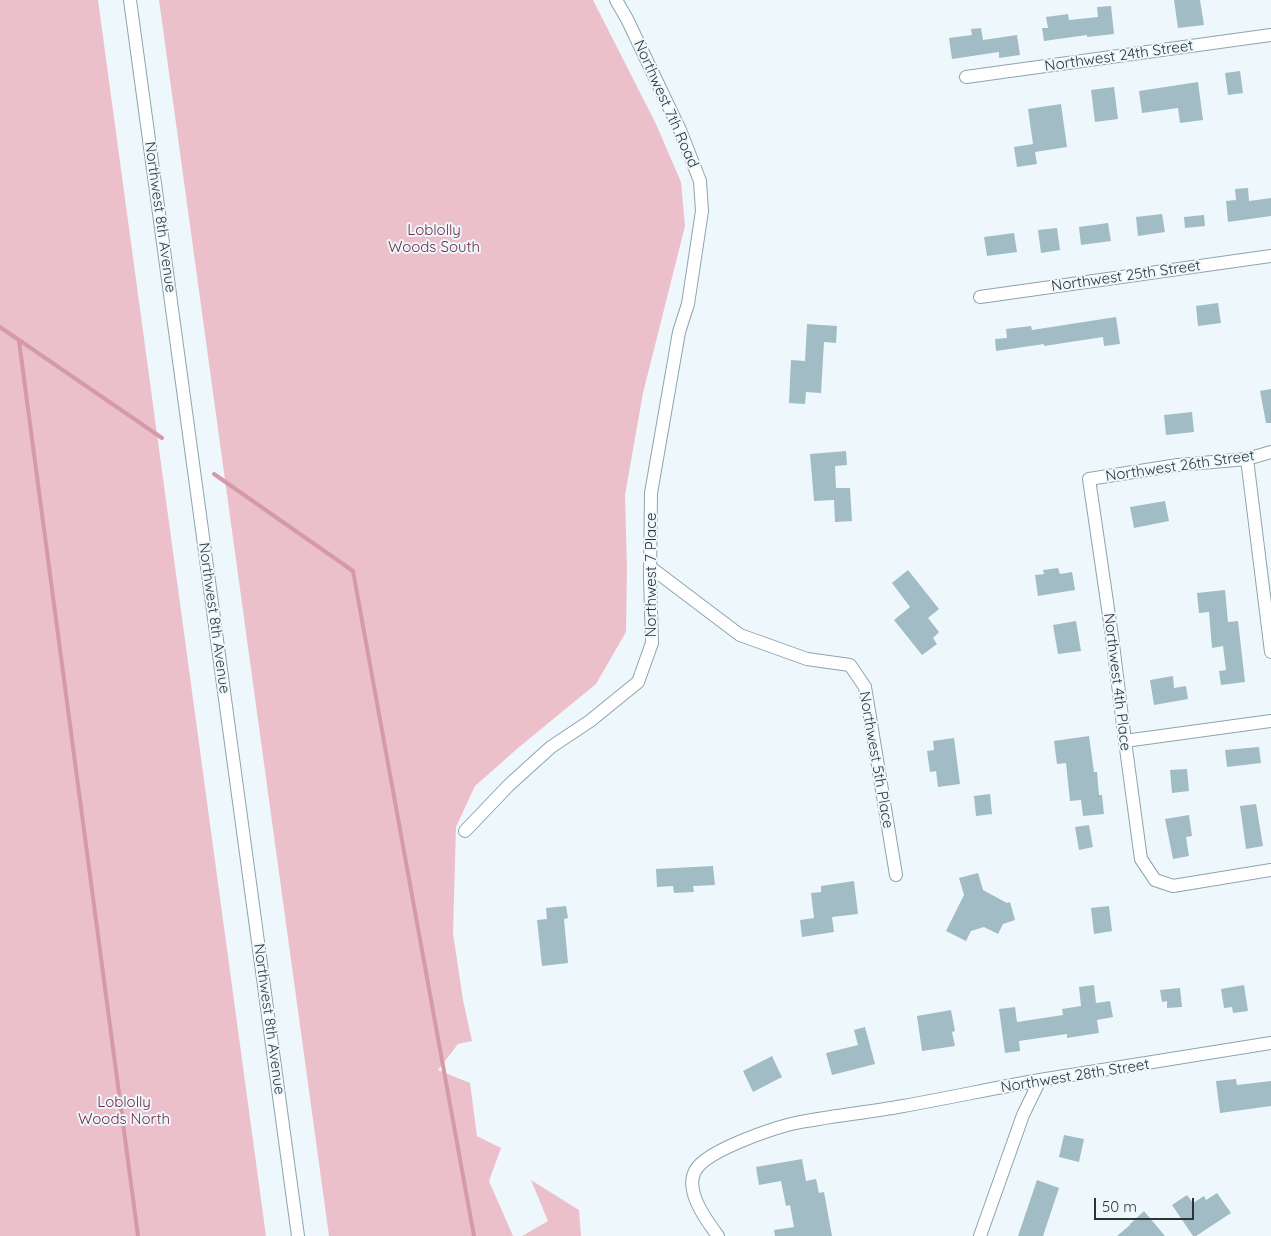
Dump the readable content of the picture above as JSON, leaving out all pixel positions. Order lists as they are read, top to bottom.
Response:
{
  "streets": {
    "street": [
      "Northwest 24th Street",
      "Northwest 7th Road",
      "Northwest 8th Avenue",
      "Northwest 25th Street",
      "Northwest 26th Street",
      "Northwest 7 Place",
      "Northwest 4th Place",
      "Northwest 5th Place",
      "Northwest 28th Street"
    ]
  },
  "crossings": [
    ["Northwest 7th Road", "Northwest 7 Place"],
    ["Northwest 26th Street", "Northwest 4th Place"],
    ["Northwest 7 Place", "Northwest 5th Place"]
  ],
  "parks": ["Loblolly Woods South", "Loblolly Woods North"],
  "scale_bar": "50 m"
}
